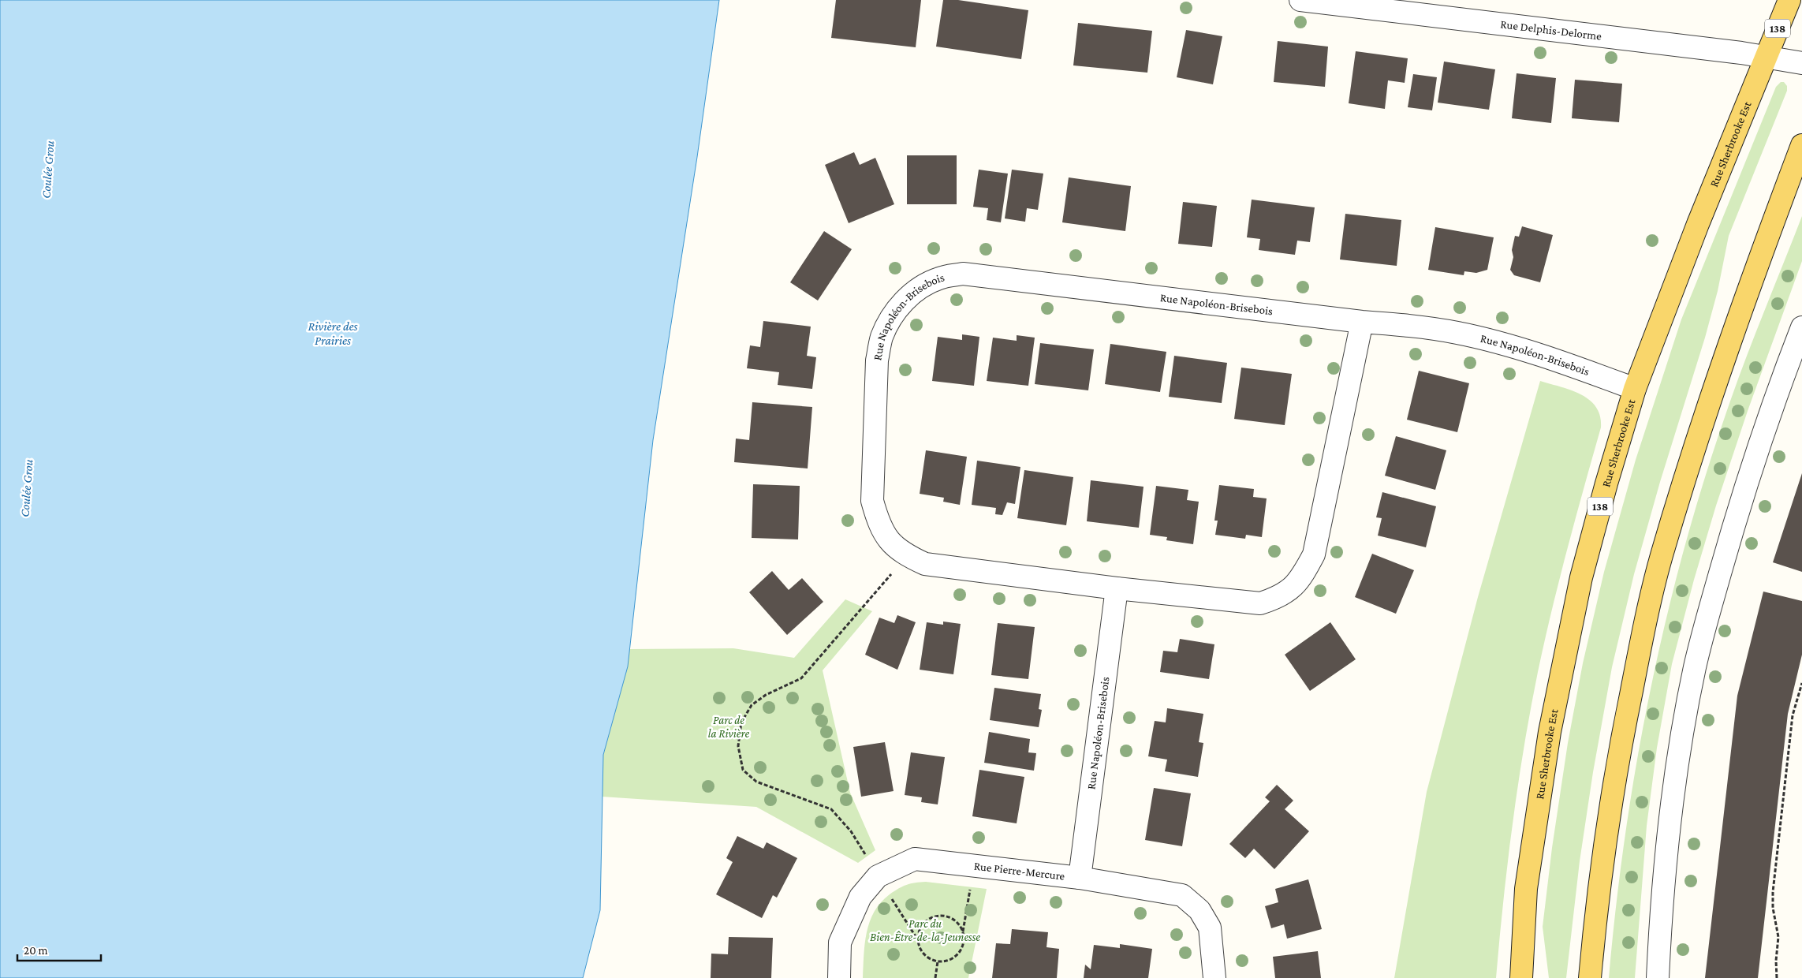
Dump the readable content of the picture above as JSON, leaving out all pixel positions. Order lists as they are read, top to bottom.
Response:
{
  "streets": {
    "main road": ["138", "Rue Sherbrooke Est"],
    "street": ["Rue Delphis-Delorme", "Rue Napoléon-Brisebois", "Rue Pierre-Mercure"]
  },
  "crossings": [
    ["Rue Delphis-Delorme", "Rue Sherbrooke Est"],
    ["Rue Sherbrooke Est", "Rue Napoléon-Brisebois"],
    ["Rue Napoléon-Brisebois", "Rue Pierre-Mercure"]
  ],
  "water": ["Coulée Grou", "Rivière des Prairies"],
  "parks": ["Parc de la Rivière", "Parc du Bien-Être-de-la-Jeunesse"],
  "scale_bar": "20 m"
}
